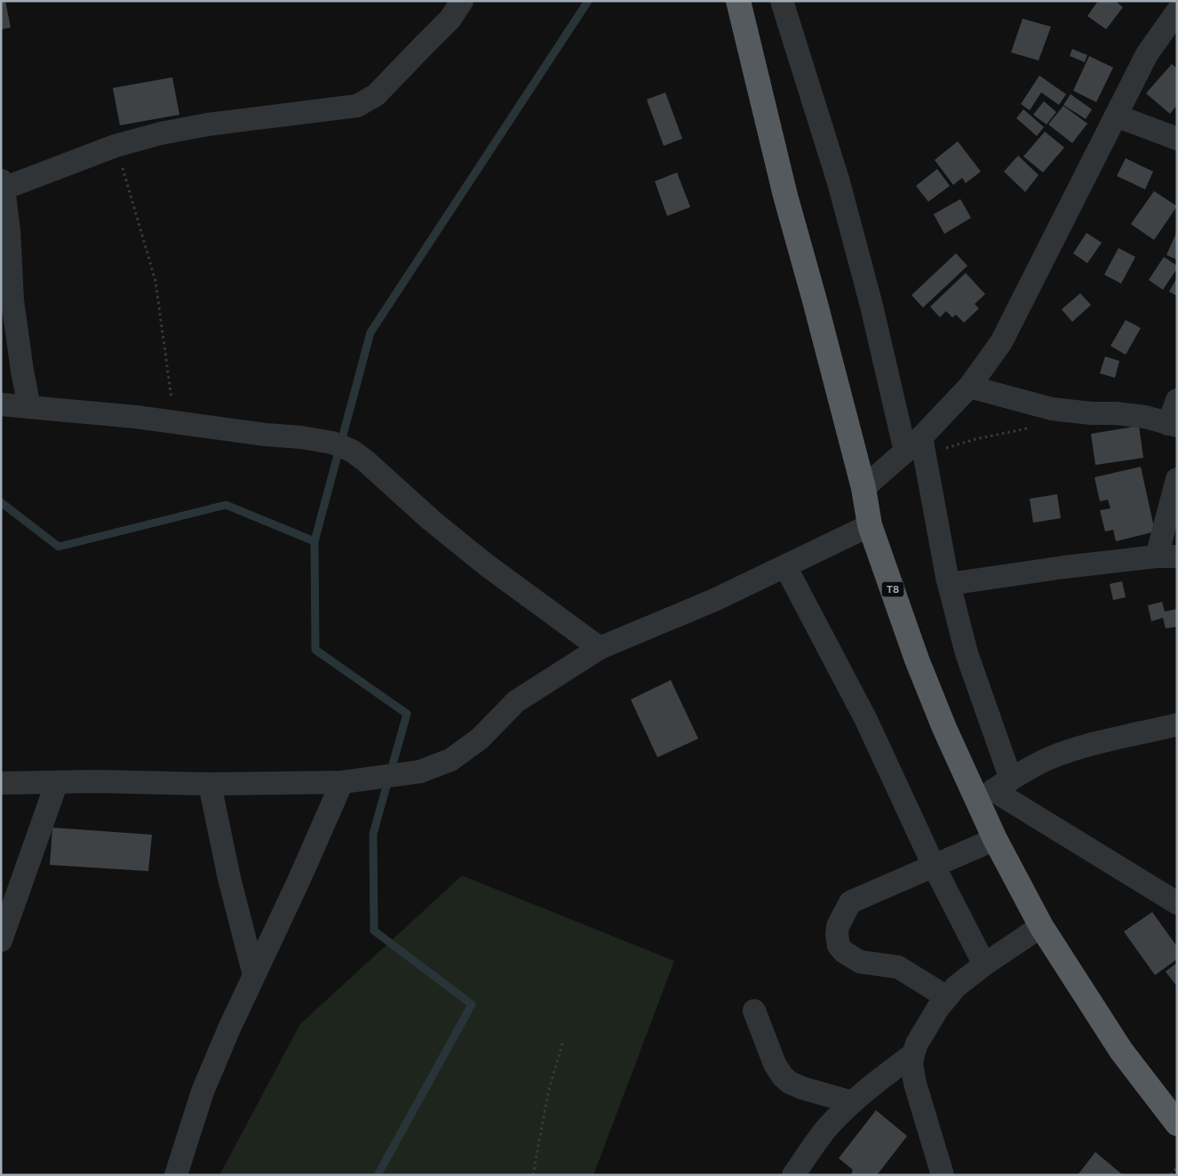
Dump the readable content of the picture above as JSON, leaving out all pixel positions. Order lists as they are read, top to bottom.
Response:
{
  "streets": {
    "highway": ["T8"]
  }
}
